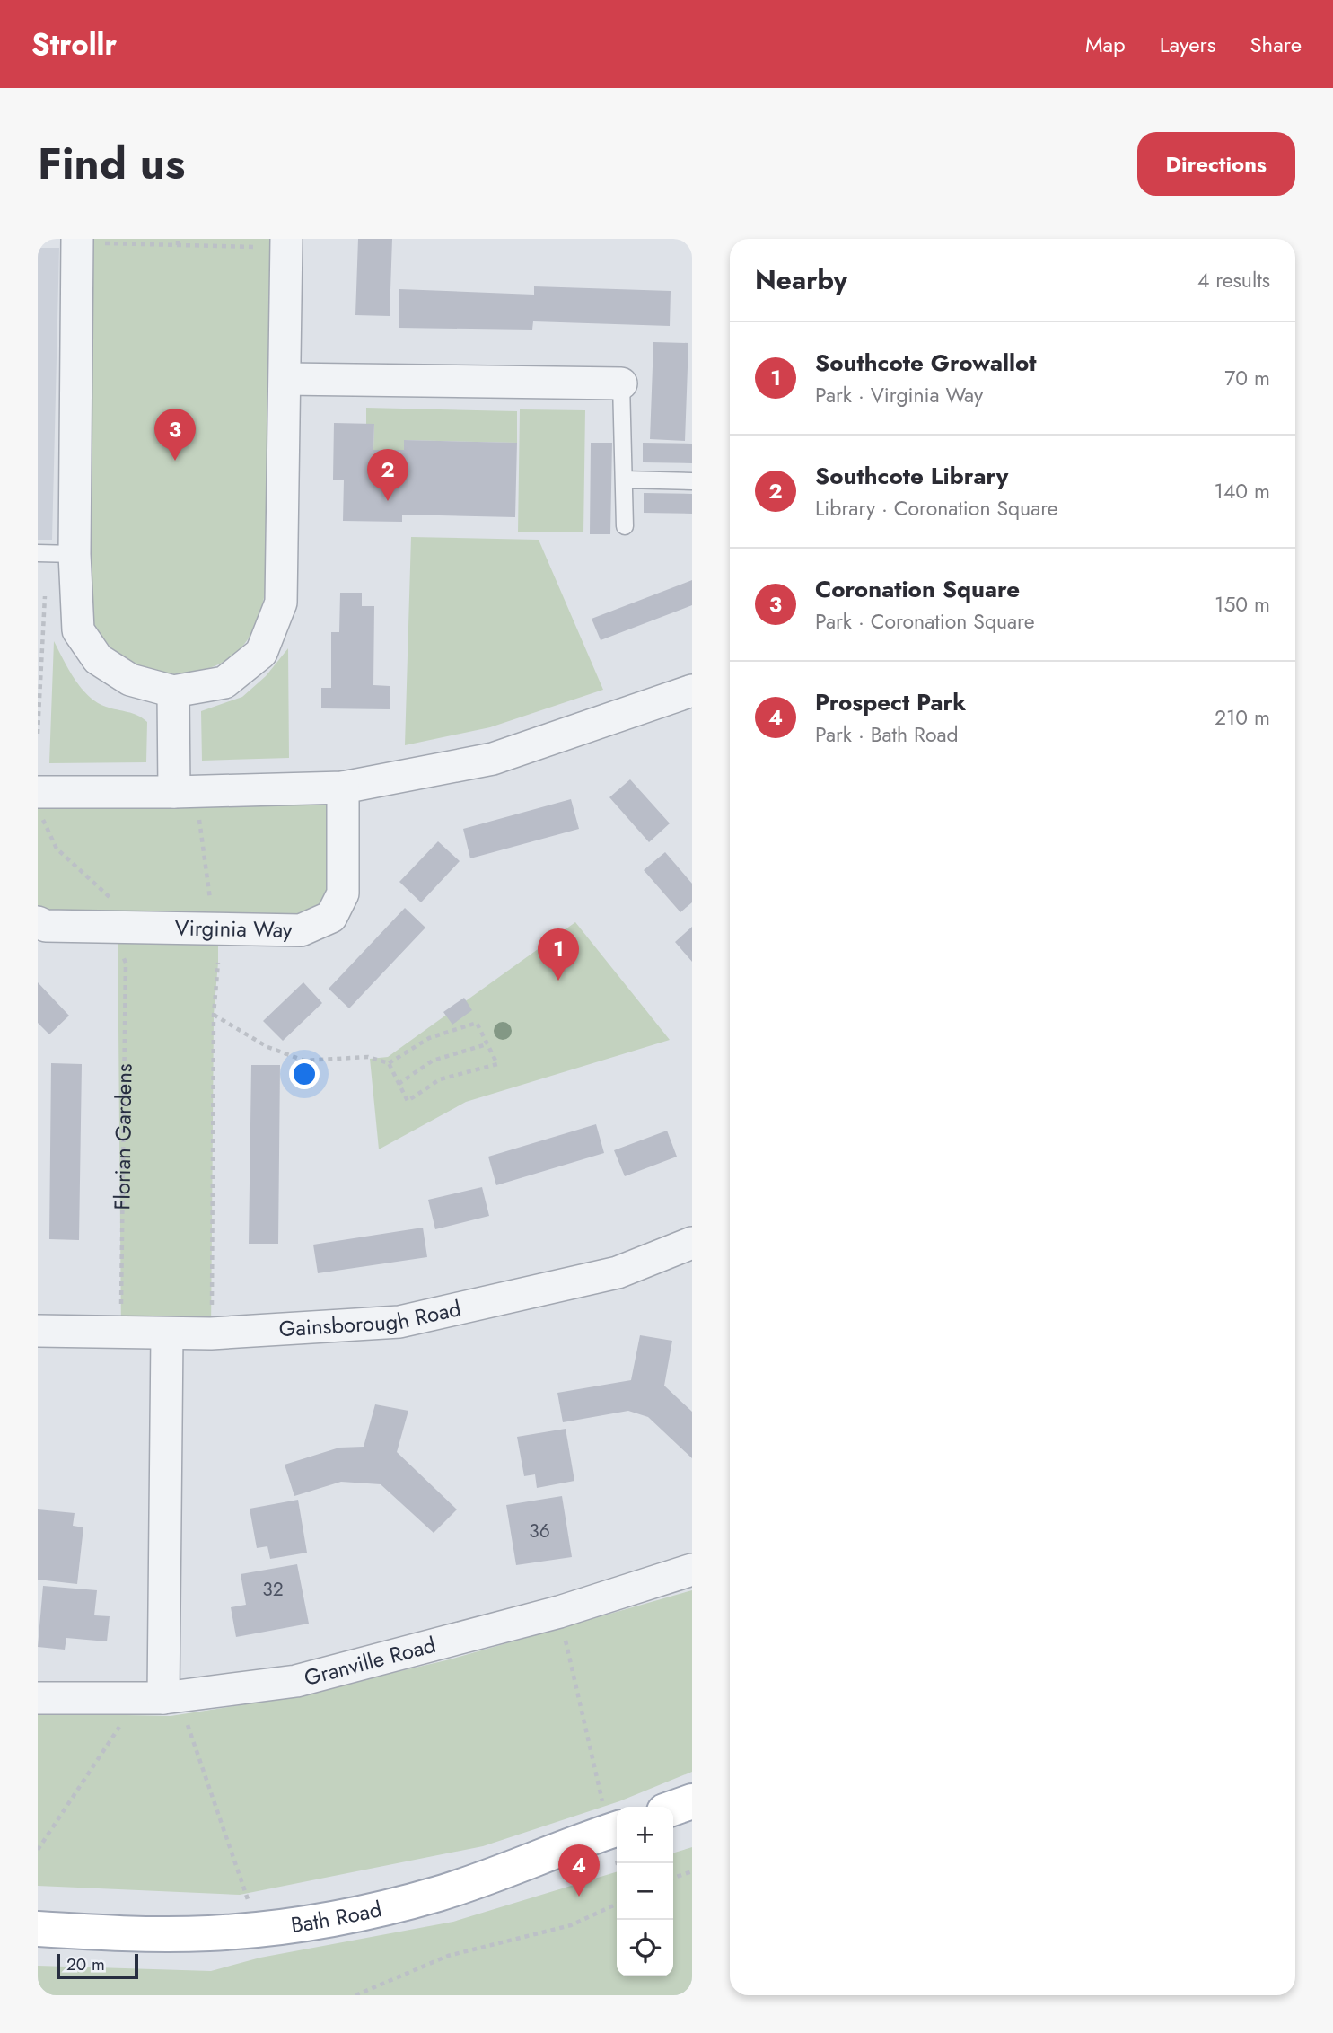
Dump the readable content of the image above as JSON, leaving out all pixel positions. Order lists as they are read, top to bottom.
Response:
{
  "streets": {
    "main road": ["Bath Road"],
    "street": ["Virginia Way", "Gainsborough Road", "Granville Road"],
    "path": ["Florian Gardens"]
  },
  "crossings": [
    ["Florian Gardens", "Gainsborough Road"]
  ],
  "house_numbers": ["36", "32"],
  "scale_bar": "20 m",
  "page": {
    "header": "Strollr",
    "nav": ["Map", "Layers", "Share"],
    "title": "Find us",
    "buttons": "Directions",
    "heading": ["Nearby", "4 results"],
    "list": [
      {
        "mark": "1",
        "name": "Southcote Growallot",
        "note": "Park · Virginia Way",
        "value": "70 m"
      },
      {
        "mark": "2",
        "name": "Southcote Library",
        "note": "Library · Coronation Square",
        "value": "140 m"
      },
      {
        "mark": "3",
        "name": "Coronation Square",
        "note": "Park · Coronation Square",
        "value": "150 m"
      },
      {
        "mark": "4",
        "name": "Prospect Park",
        "note": "Park · Bath Road",
        "value": "210 m"
      }
    ],
    "pins": [
      "3",
      "2",
      "1",
      "4"
    ],
    "map_buttons": ["+", "−"],
    "scale": "20 m"
  }
}
